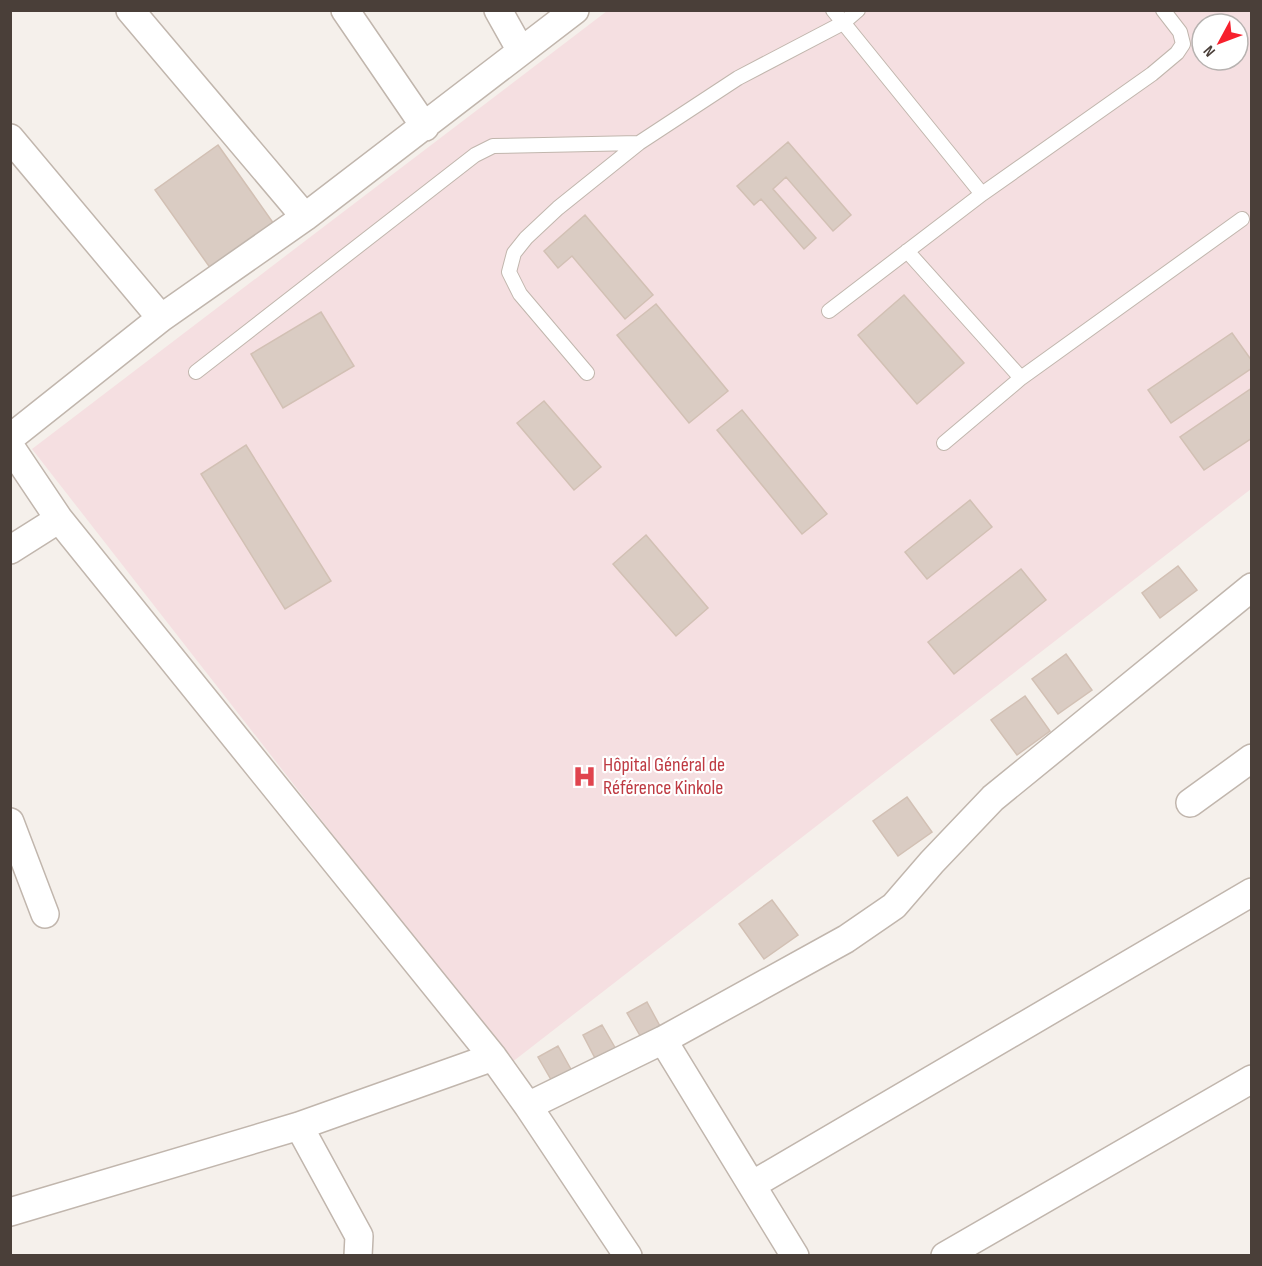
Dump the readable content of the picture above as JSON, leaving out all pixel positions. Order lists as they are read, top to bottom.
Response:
{
  "places": {
    "hospital": ["Hôpital Général de Référence Kinkole"]
  },
  "north": "bottom left"
}
